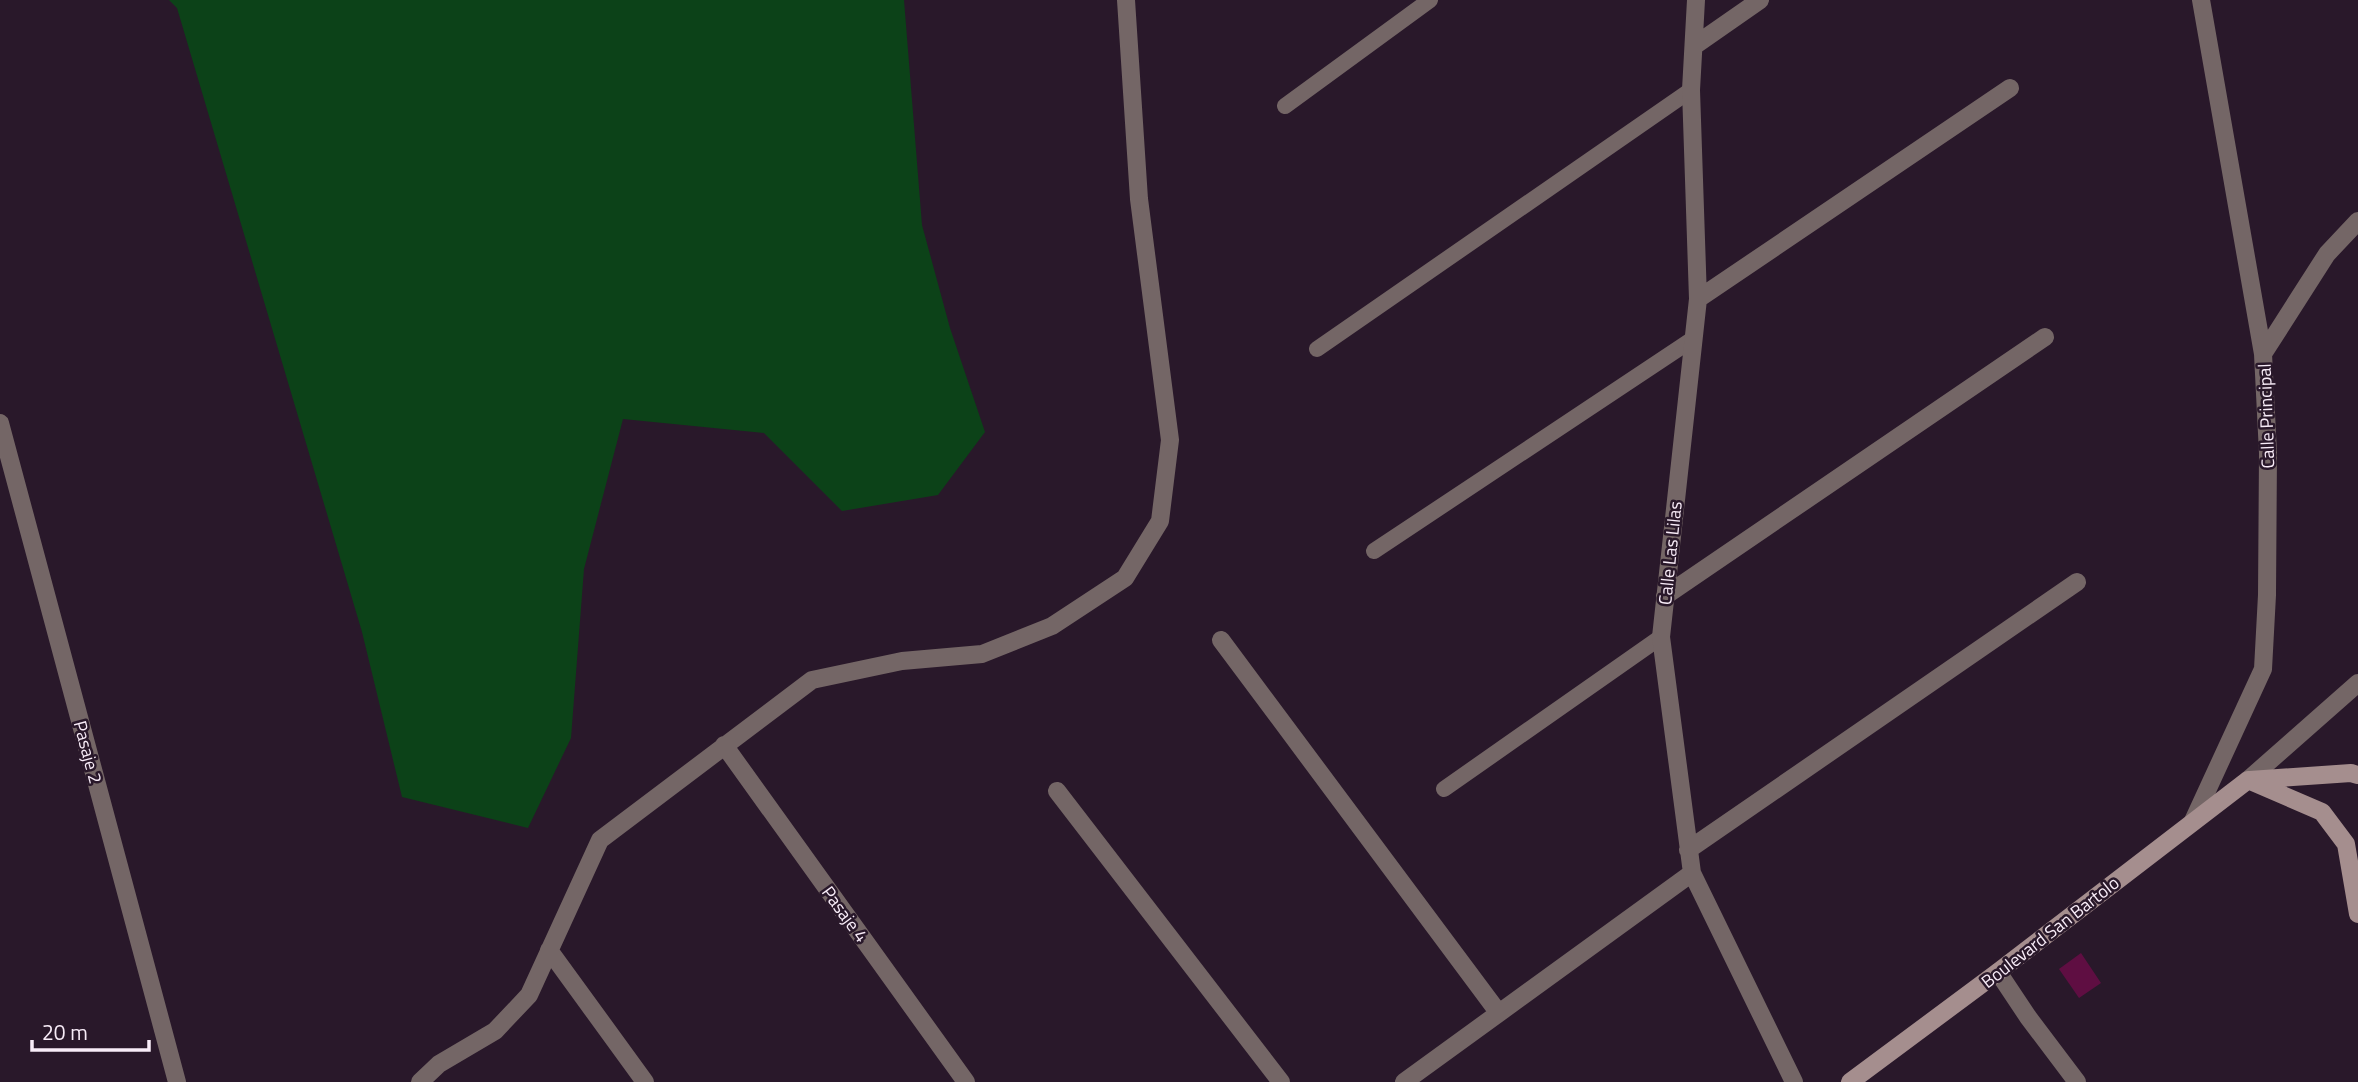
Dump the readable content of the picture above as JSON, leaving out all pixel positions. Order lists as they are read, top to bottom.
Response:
{
  "streets": {
    "main road": ["Boulevard San Bartolo"],
    "street": [
      "Calle Principal",
      "Calle Las Lilas",
      "Pasaje 2",
      "Pasaje 4"
    ]
  },
  "crossings": [
    ["Calle Principal", "Boulevard San Bartolo"]
  ],
  "scale_bar": "20 m"
}
